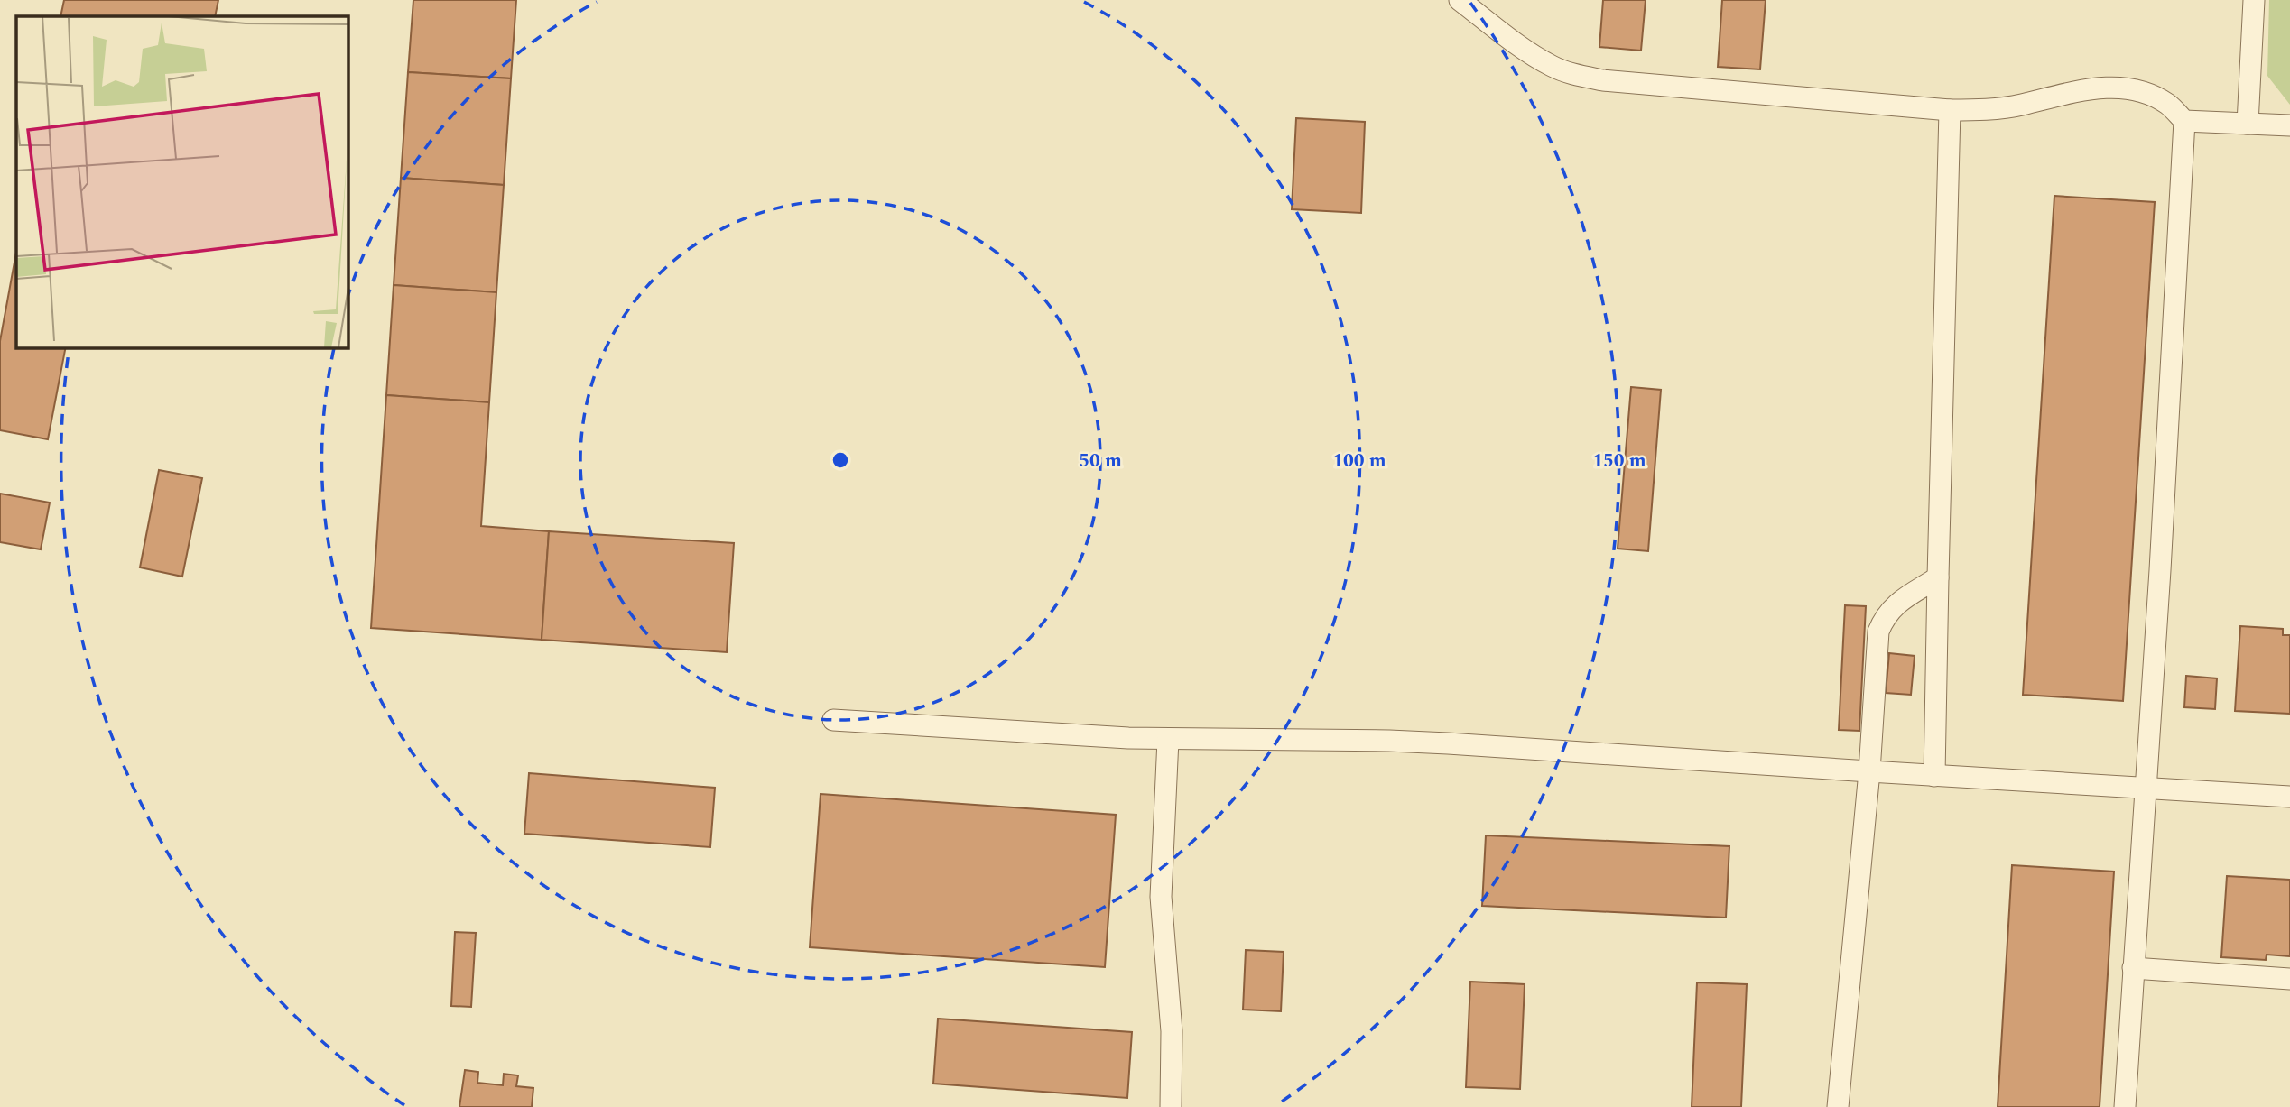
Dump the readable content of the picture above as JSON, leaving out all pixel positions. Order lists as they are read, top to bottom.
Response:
{
  "rings": ["50 m", "100 m", "150 m"]
}
